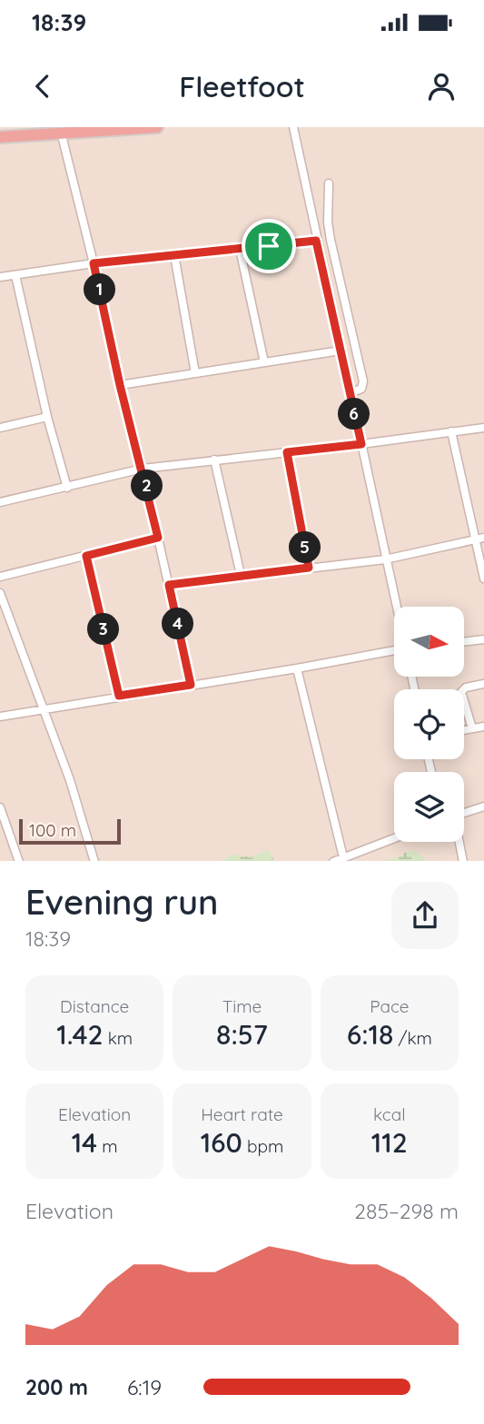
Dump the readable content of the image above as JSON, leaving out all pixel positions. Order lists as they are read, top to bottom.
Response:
{
  "scale_bar": "100 m",
  "north": "right",
  "page": {
    "status": "18:39",
    "header": "Fleetfoot",
    "pins": [
      "1",
      "6",
      "2",
      "5",
      "4",
      "3"
    ],
    "scale": "100 m",
    "heading": ["Evening run", "18:39"],
    "stats": [
      ["Distance", "1.42 km"],
      ["Time", "8:57"],
      ["Pace", "6:18 /km"],
      ["Elevation", "14 m"],
      ["Heart rate", "160 bpm"],
      ["kcal", "112"]
    ],
    "chart": ["Elevation", "285–298 m"],
    "list": [
      {
        "name": "200 m",
        "note": "6:19"
      }
    ]
  }
}
